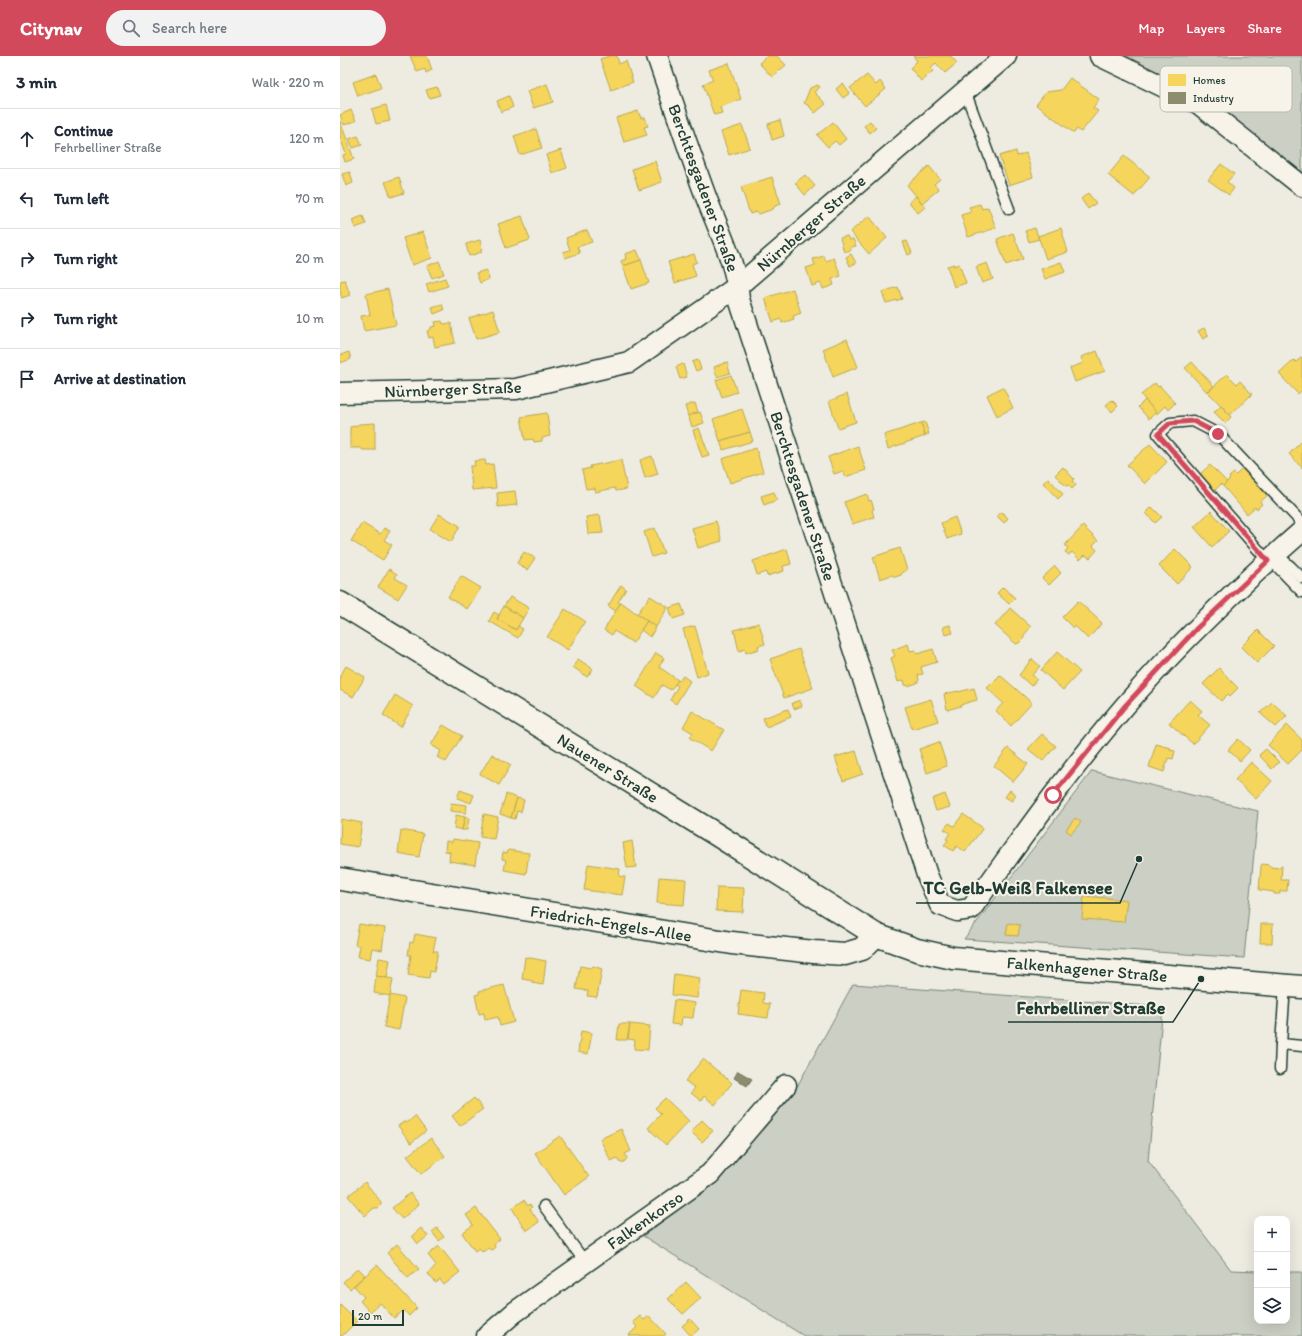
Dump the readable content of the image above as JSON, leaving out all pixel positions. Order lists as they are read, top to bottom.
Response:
{
  "streets": {
    "main road": ["Nauener Straße", "Friedrich-Engels-Allee", "Falkenhagener Straße"],
    "street": ["Berchtesgadener Straße", "Nürnberger Straße", "Falkenkorso"]
  },
  "crossings": [
    ["Berchtesgadener Straße", "Nürnberger Straße"],
    ["Nauener Straße", "Friedrich-Engels-Allee"],
    ["Nauener Straße", "Falkenhagener Straße"],
    ["Friedrich-Engels-Allee", "Falkenhagener Straße"]
  ],
  "places": ["TC Gelb-Weiß Falkensee", "Fehrbelliner Straße"],
  "legend": ["Homes", "Industry"],
  "scale_bar": "20 m",
  "page": {
    "header": "Citynav",
    "search": "Search here",
    "nav": ["Map", "Layers", "Share"],
    "heading": ["3 min", "Walk · 220 m"],
    "list": [
      ["Continue", "Fehrbelliner Straße", "120 m"],
      ["Turn left", "70 m"],
      ["Turn right", "20 m"],
      ["Turn right", "10 m"],
      "Arrive at destination"
    ],
    "map_buttons": ["+", "−"],
    "scale": "20 m"
  }
}
